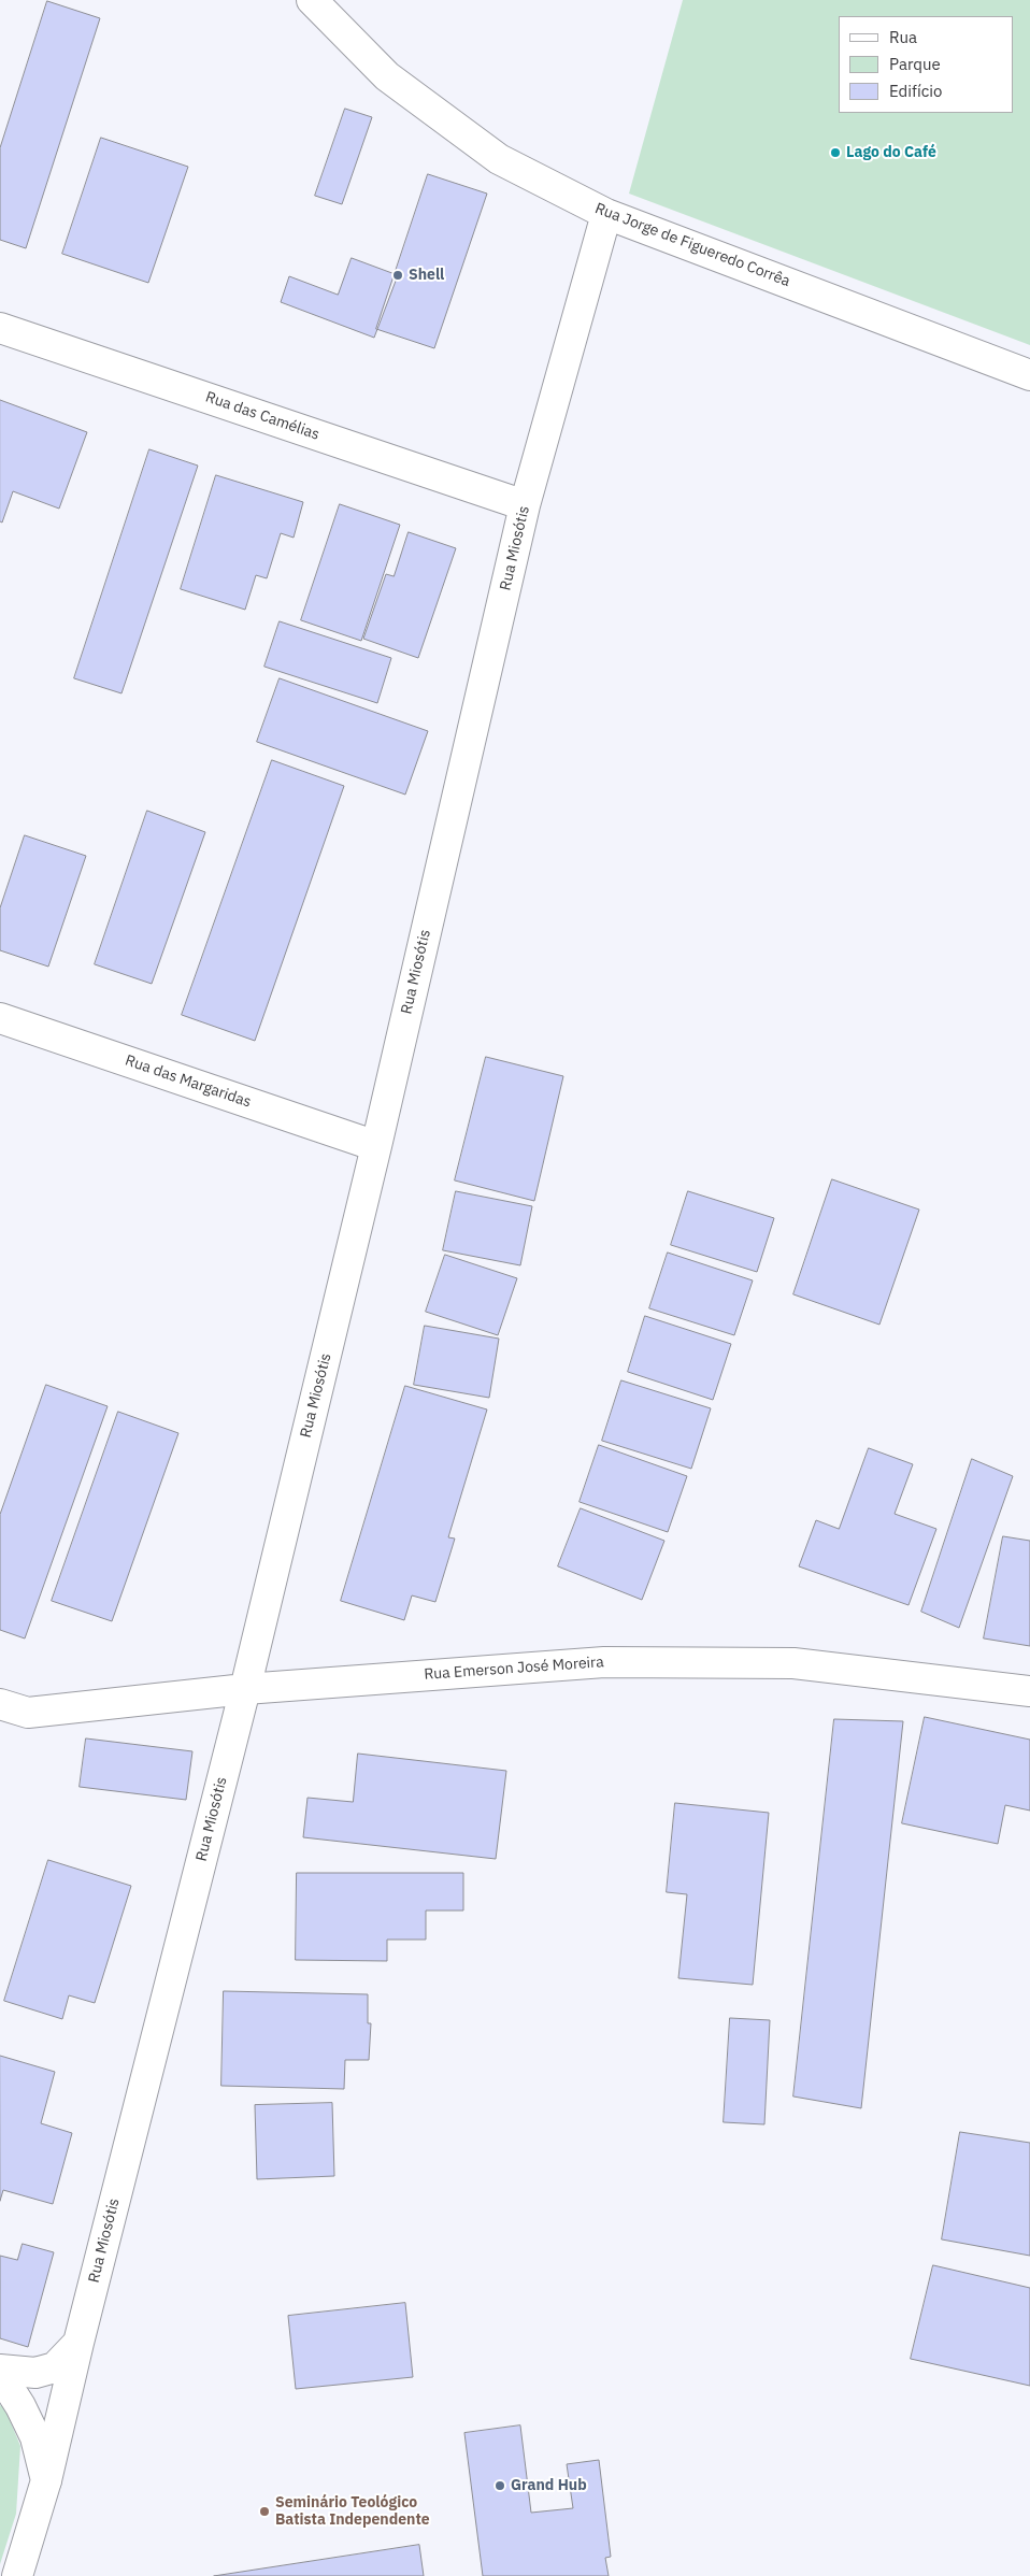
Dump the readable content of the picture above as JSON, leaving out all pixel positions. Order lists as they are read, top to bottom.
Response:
{
  "streets": {
    "street": [
      "Rua Jorge de Figueredo Corrêa",
      "Rua das Camélias",
      "Rua Miosótis",
      "Rua das Margaridas",
      "Rua Emerson José Moreira"
    ]
  },
  "crossings": [
    ["Rua Jorge de Figueredo Corrêa", "Rua Miosótis"],
    ["Rua das Camélias", "Rua Miosótis"],
    ["Rua Miosótis", "Rua das Margaridas"],
    ["Rua Miosótis", "Rua Emerson José Moreira"]
  ],
  "places": [
    "Lago do Café",
    "Shell",
    "Grand Hub",
    "Seminário Teológico Batista Independente"
  ],
  "legend": ["Rua", "Parque", "Edifício"]
}
